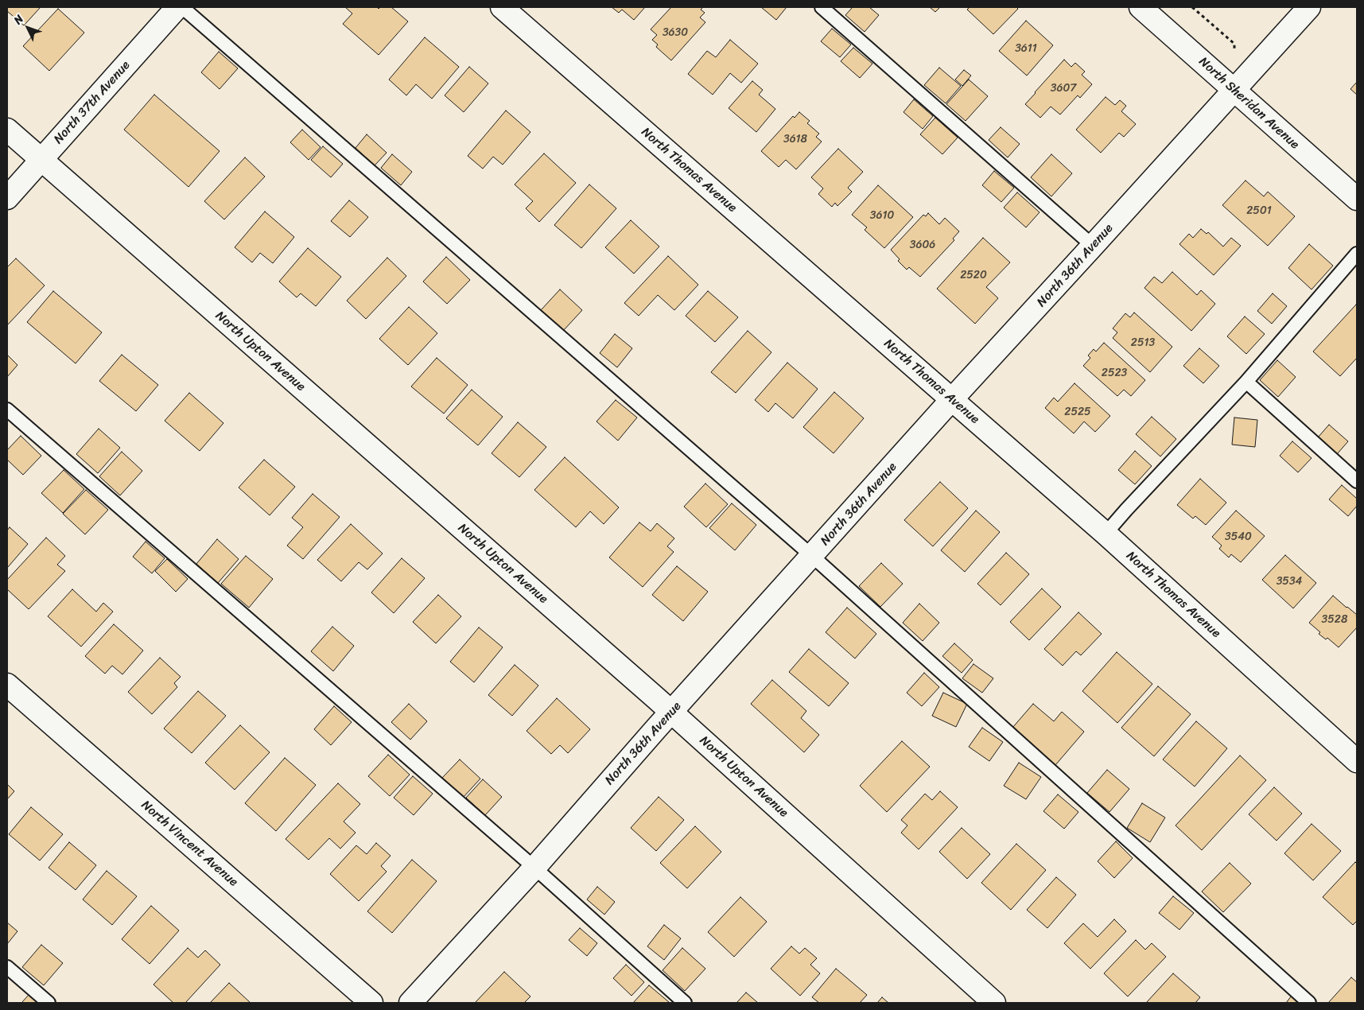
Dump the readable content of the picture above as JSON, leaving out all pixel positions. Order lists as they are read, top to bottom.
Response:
{
  "streets": {
    "street": [
      "North 37th Avenue",
      "North Sheridan Avenue",
      "North Thomas Avenue",
      "North 36th Avenue",
      "North Upton Avenue",
      "North Vincent Avenue"
    ]
  },
  "crossings": [
    ["North 37th Avenue", "North Upton Avenue"],
    ["North Sheridan Avenue", "North 36th Avenue"],
    ["North Thomas Avenue", "North 36th Avenue"],
    ["North 36th Avenue", "North Upton Avenue"]
  ],
  "house_numbers": [
    "3630",
    "3611",
    "3607",
    "3618",
    "2501",
    "3610",
    "3606",
    "2520",
    "2513",
    "2523",
    "2525",
    "3540",
    "3534",
    "3528"
  ],
  "north": "top left"
}
